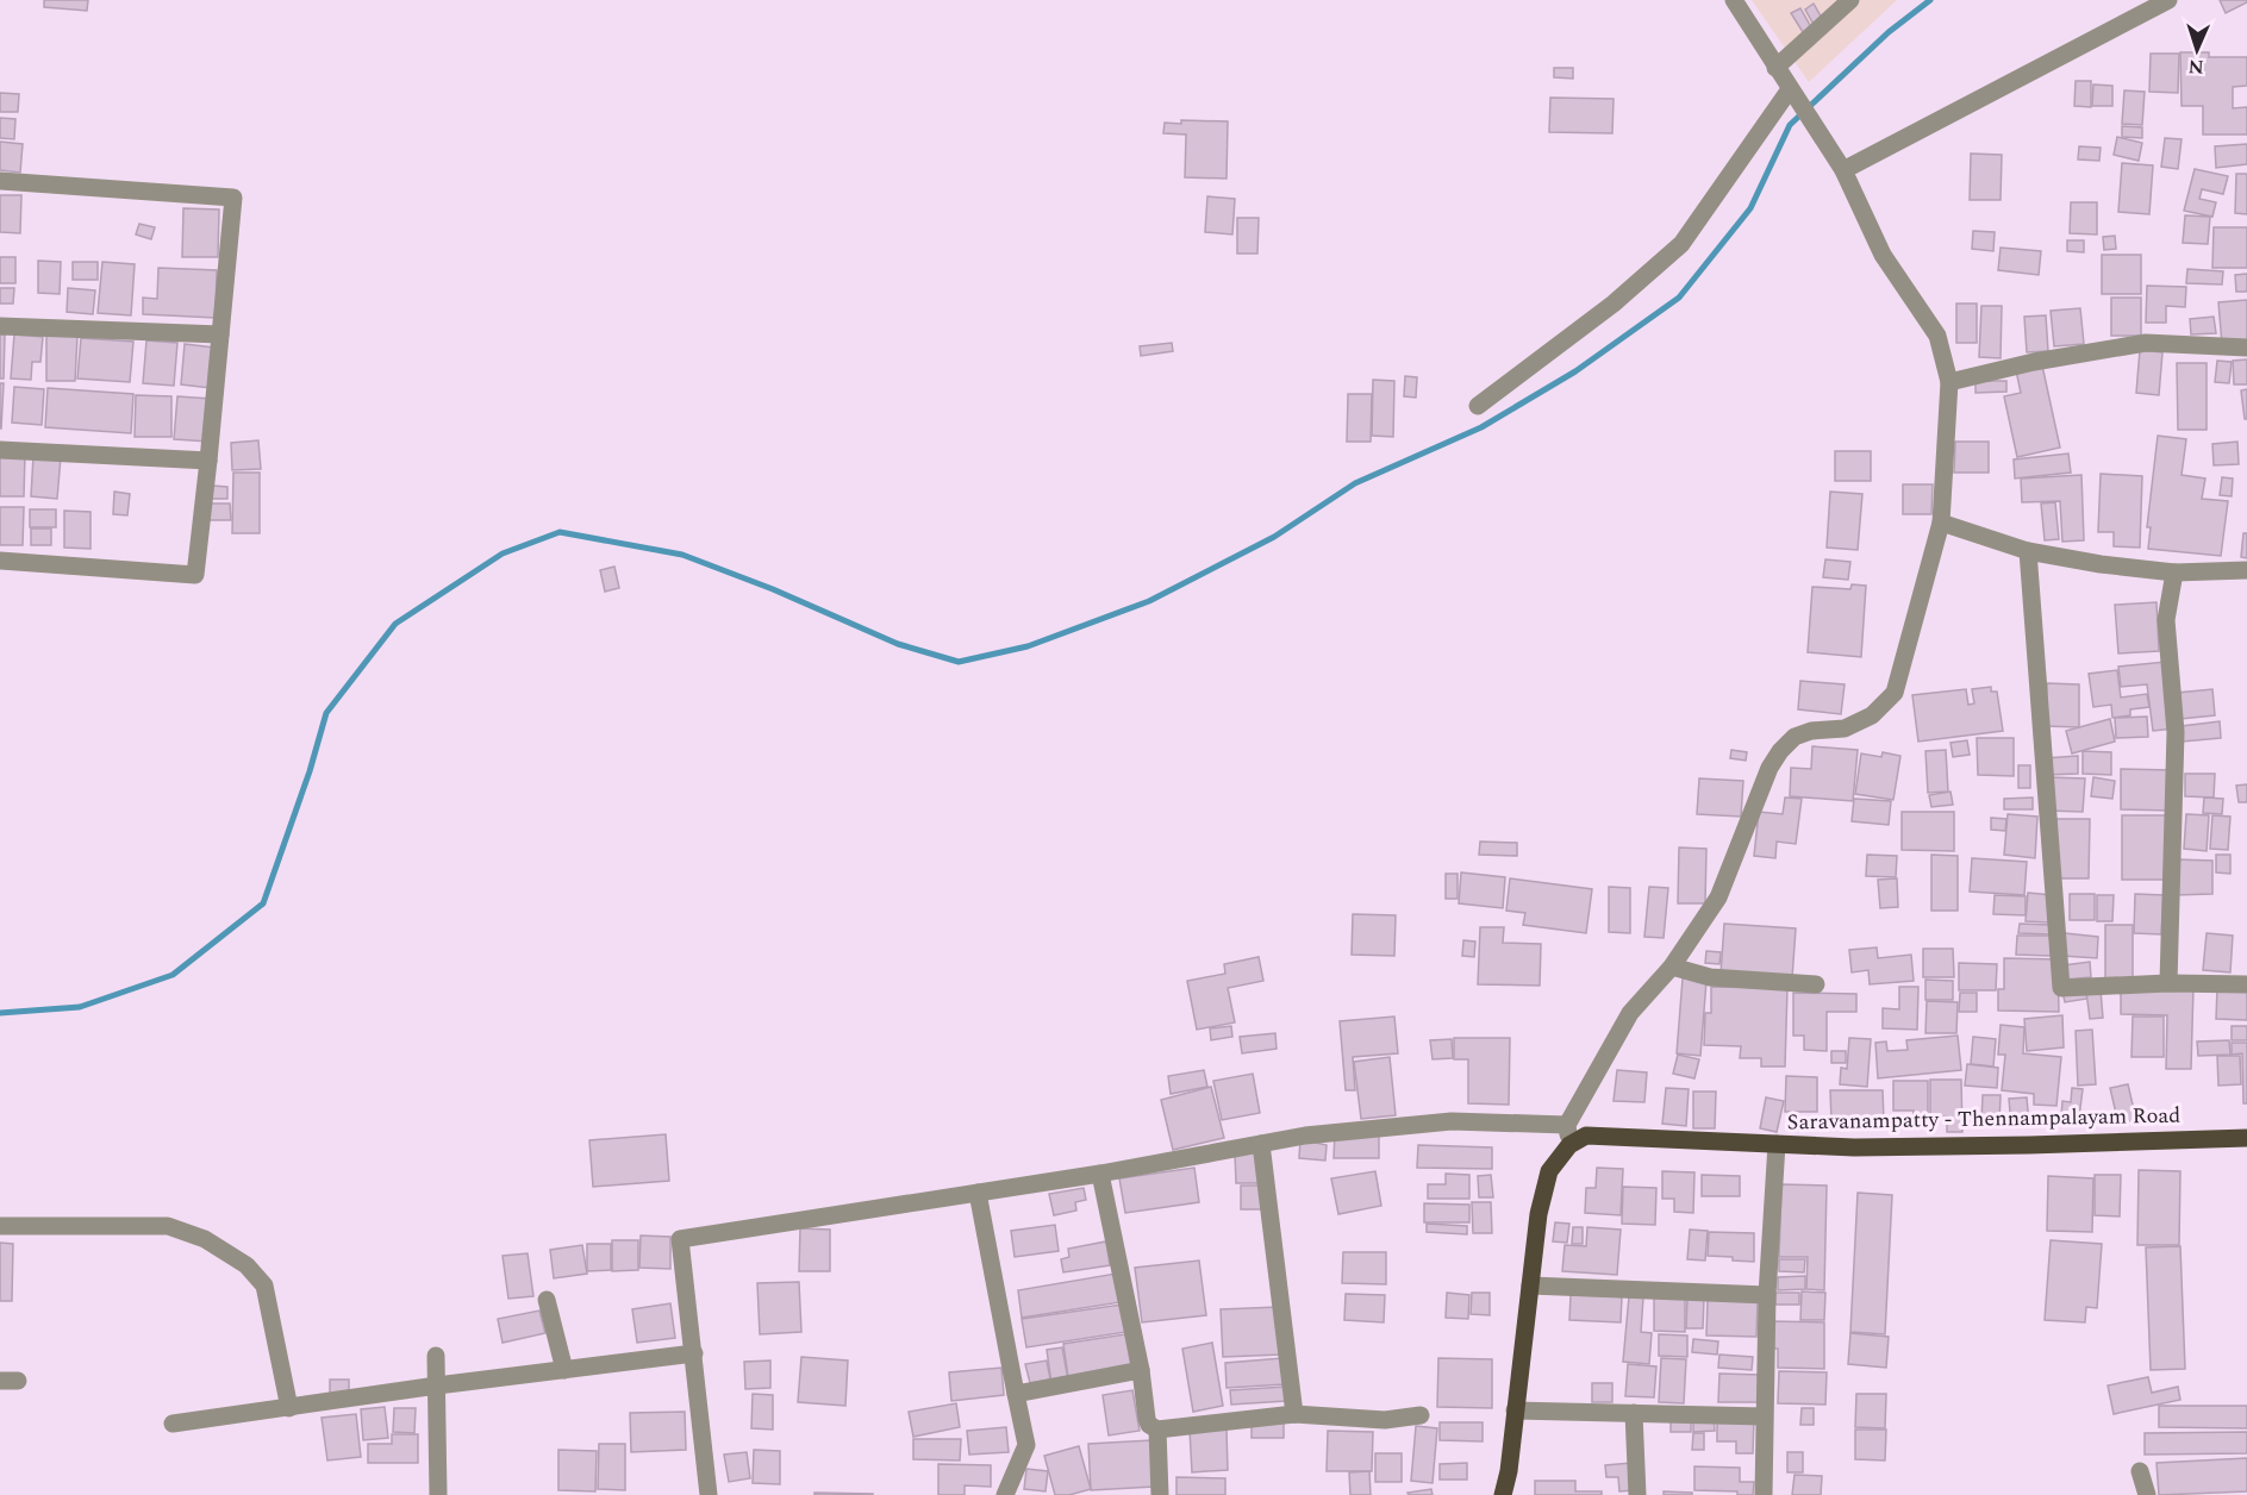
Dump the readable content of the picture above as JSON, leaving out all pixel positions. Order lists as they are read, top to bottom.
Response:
{
  "streets": {
    "main road": ["Saravanampatty - Thennampalayam Road"]
  },
  "north": "bottom"
}
